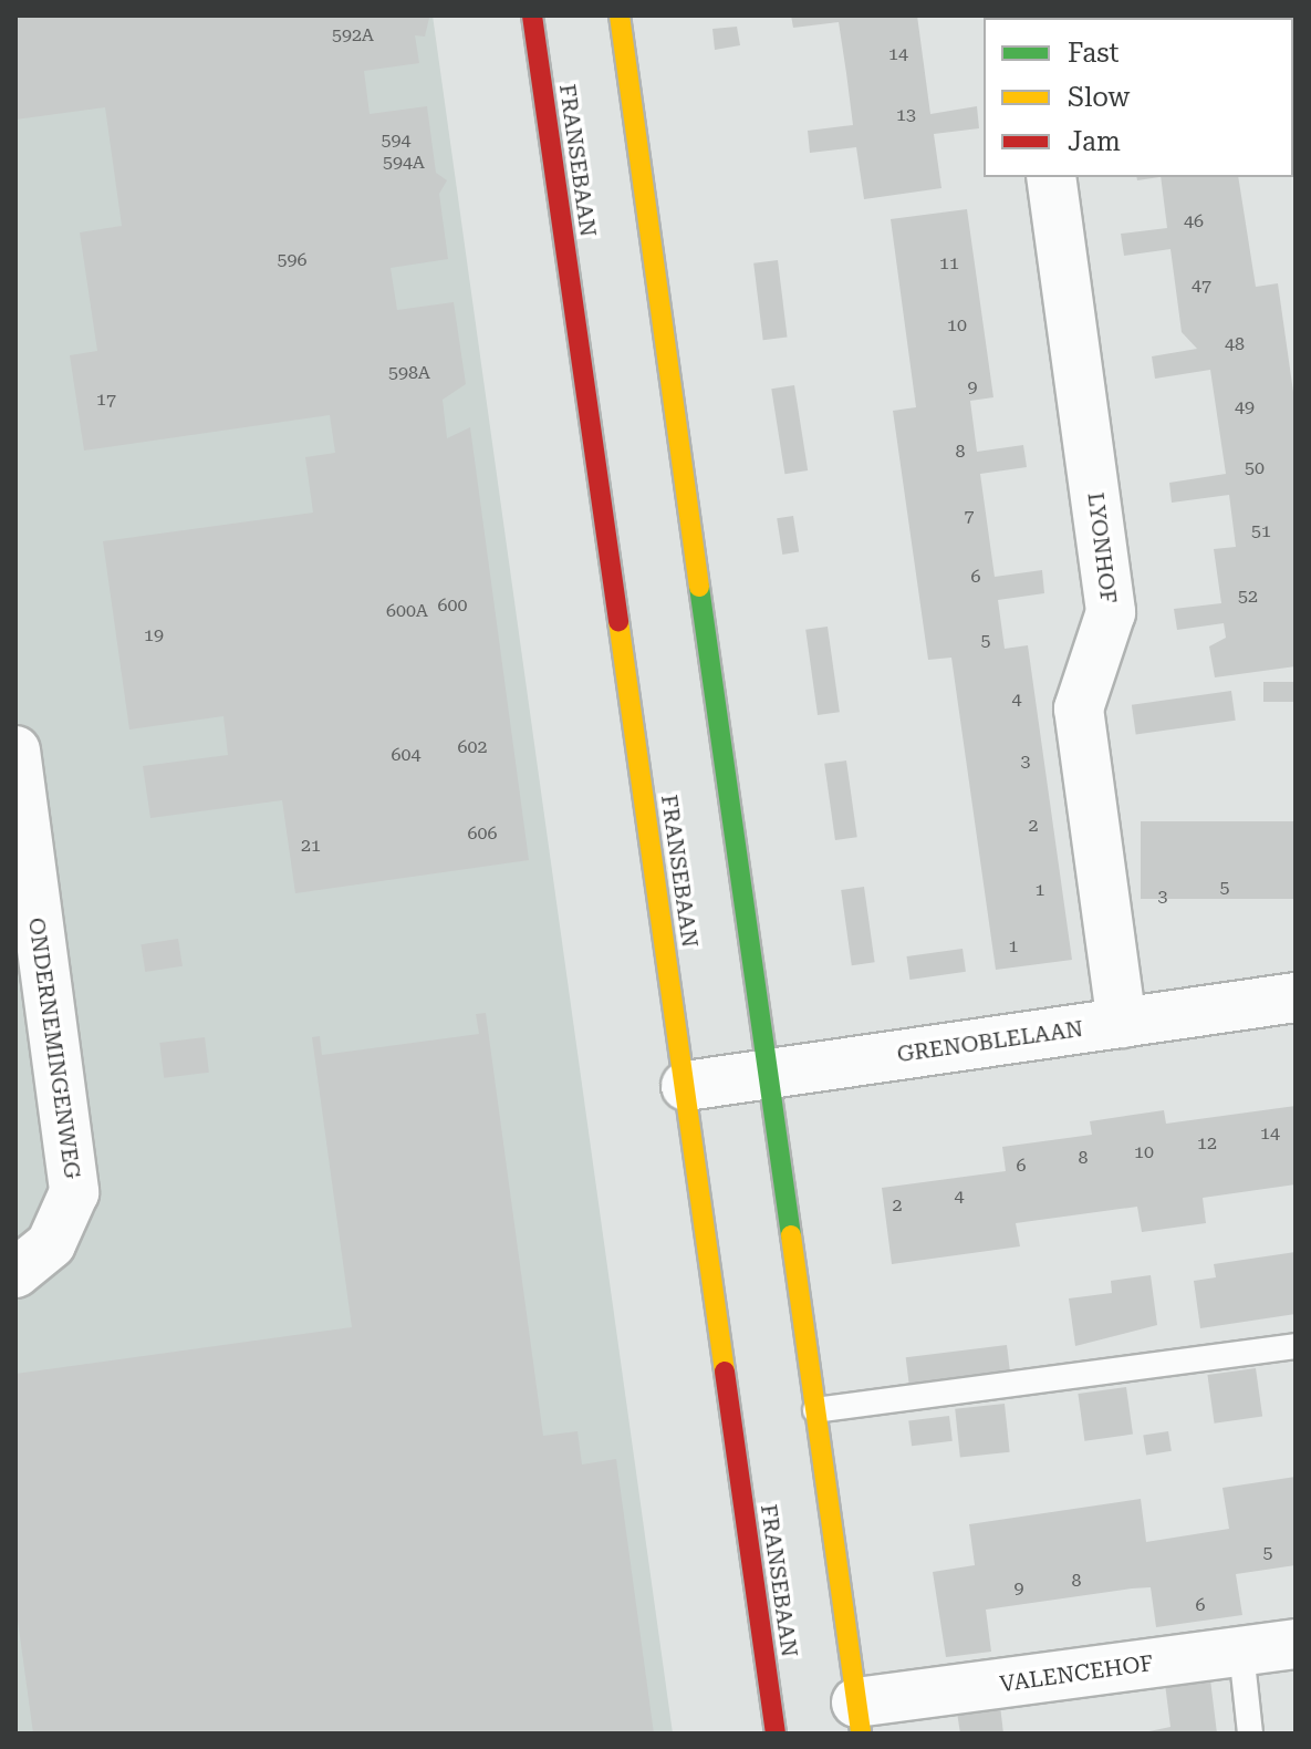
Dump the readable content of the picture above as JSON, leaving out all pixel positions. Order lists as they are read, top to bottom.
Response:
{
  "streets": {
    "street": [
      "FRANSEBAAN",
      "LYONHOF",
      "GRENOBLELAAN",
      "ONDERNEMINGENWEG",
      "VALENCEHOF"
    ]
  },
  "crossings": [
    ["FRANSEBAAN", "GRENOBLELAAN"],
    ["LYONHOF", "GRENOBLELAAN"]
  ],
  "house_numbers": [
    "592A",
    "14",
    "13",
    "594",
    "594A",
    "46",
    "596",
    "11",
    "47",
    "10",
    "48",
    "598A",
    "9",
    "17",
    "49",
    "8",
    "50",
    "7",
    "51",
    "6",
    "52",
    "600",
    "600A",
    "19",
    "5",
    "4",
    "602",
    "604",
    "3",
    "2",
    "606",
    "21",
    "5",
    "1",
    "3",
    "1",
    "14",
    "12",
    "10",
    "8",
    "6",
    "4",
    "2",
    "5",
    "8",
    "9",
    "6"
  ],
  "legend": ["Fast", "Slow", "Jam"]
}
